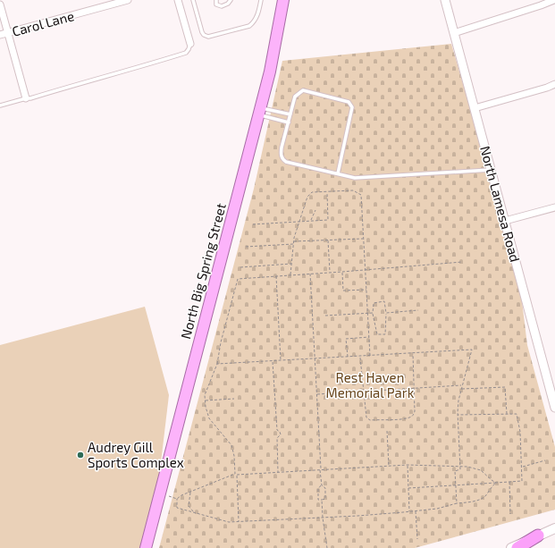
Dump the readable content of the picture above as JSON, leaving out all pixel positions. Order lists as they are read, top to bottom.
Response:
{
  "streets": {
    "highway": ["North Big Spring Street"],
    "street": ["Carol Lane", "North Lamesa Road"]
  },
  "parks": ["Rest Haven Memorial Park"],
  "places": ["Audrey Gill Sports Complex"]
}
